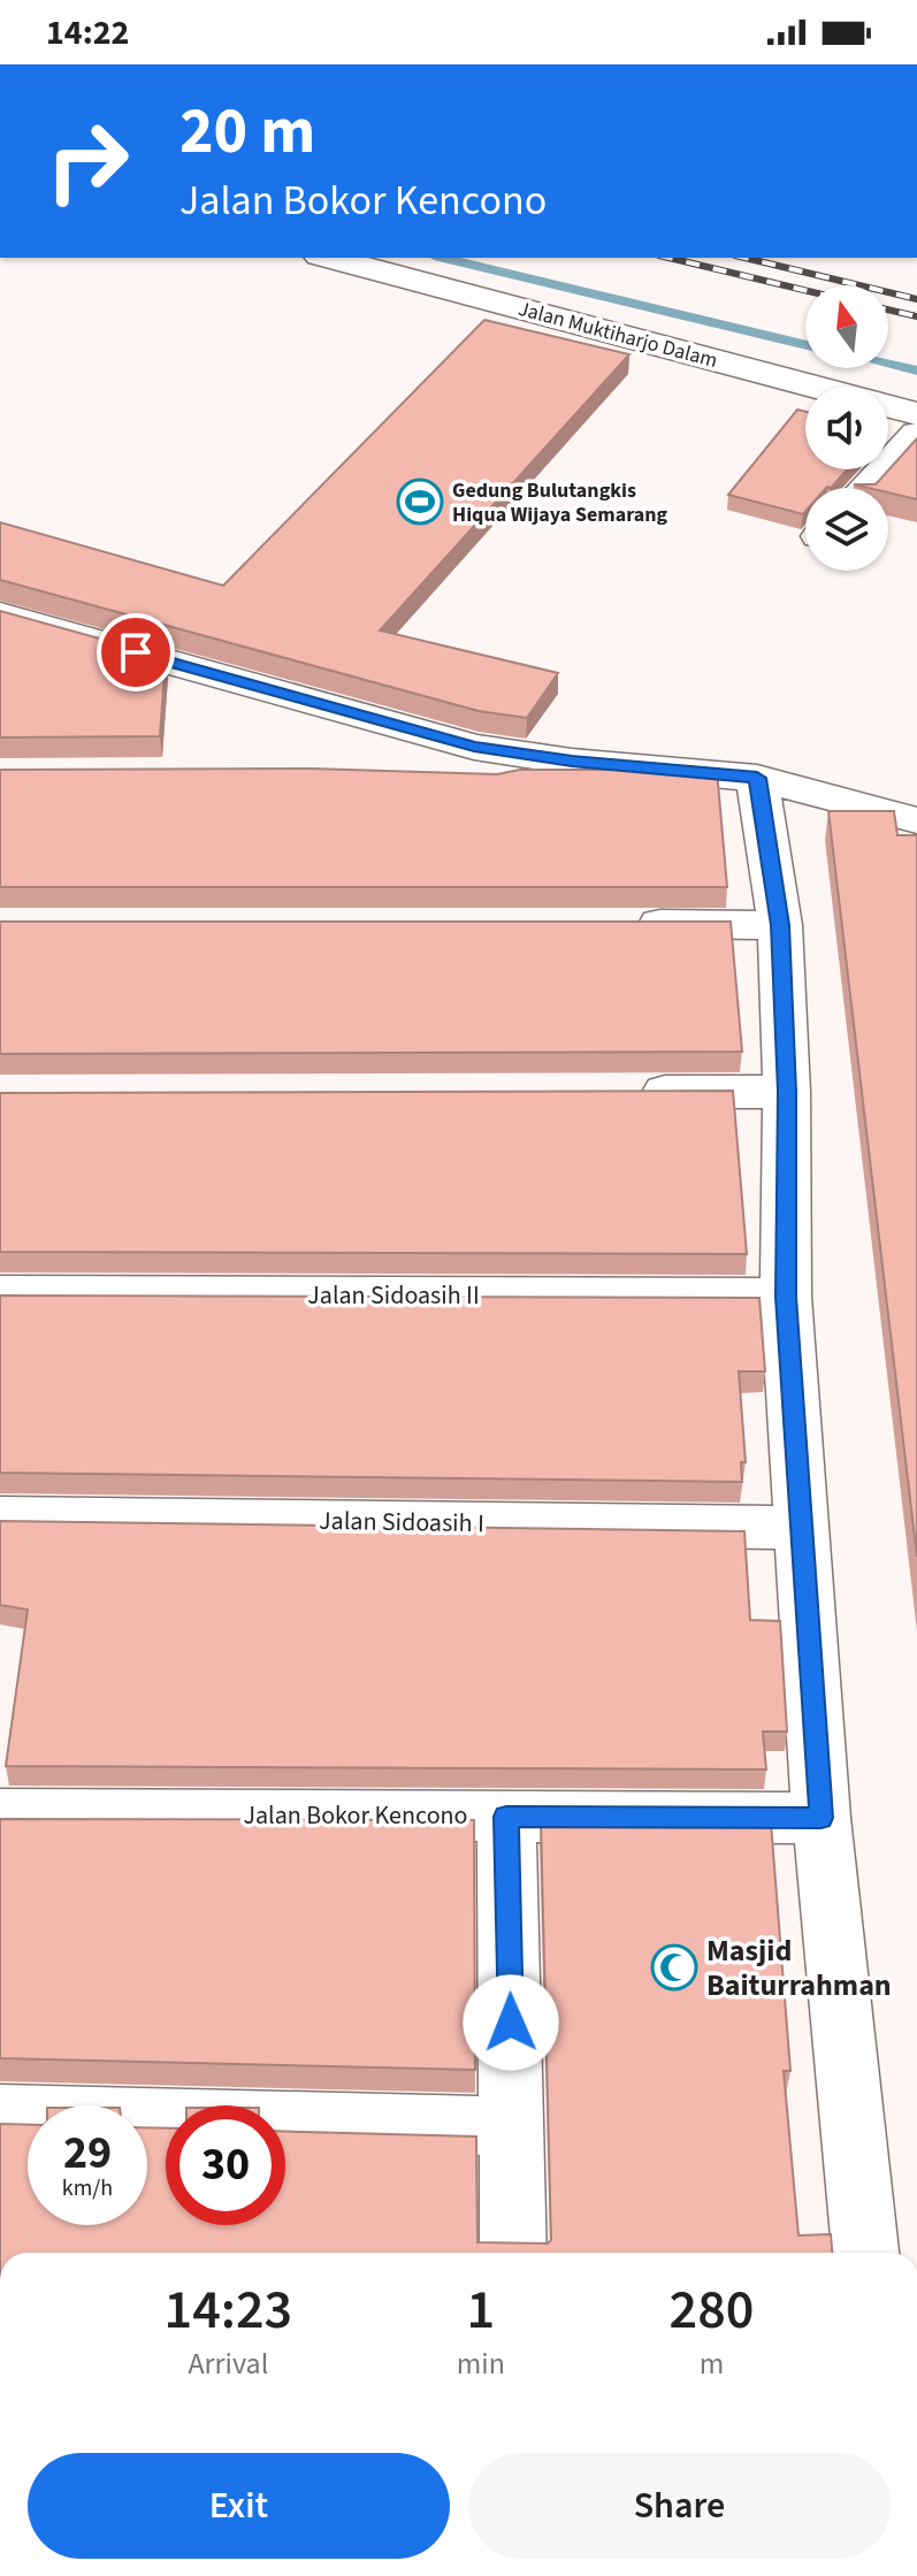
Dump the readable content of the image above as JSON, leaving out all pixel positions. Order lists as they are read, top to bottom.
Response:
{
  "streets": {
    "street": [
      "Jalan Muktiharjo Dalam",
      "Jalan Sidoasih II",
      "Jalan Sidoasih I",
      "Jalan Bokor Kencono"
    ]
  },
  "places": {
    "sports": ["Gedung Bulutangkis Hiqua Wijaya Semarang"],
    "mosque": ["Masjid Baiturrahman"]
  },
  "north": "top",
  "page": {
    "status": "14:22",
    "turn": ["20 m", "Jalan Bokor Kencono"],
    "speed": "29 km/h",
    "limit": "30",
    "eta": [
      "14:23",
      "Arrival",
      "1",
      "min",
      "280",
      "m"
    ],
    "buttons": ["Exit", "Share"]
  }
}
